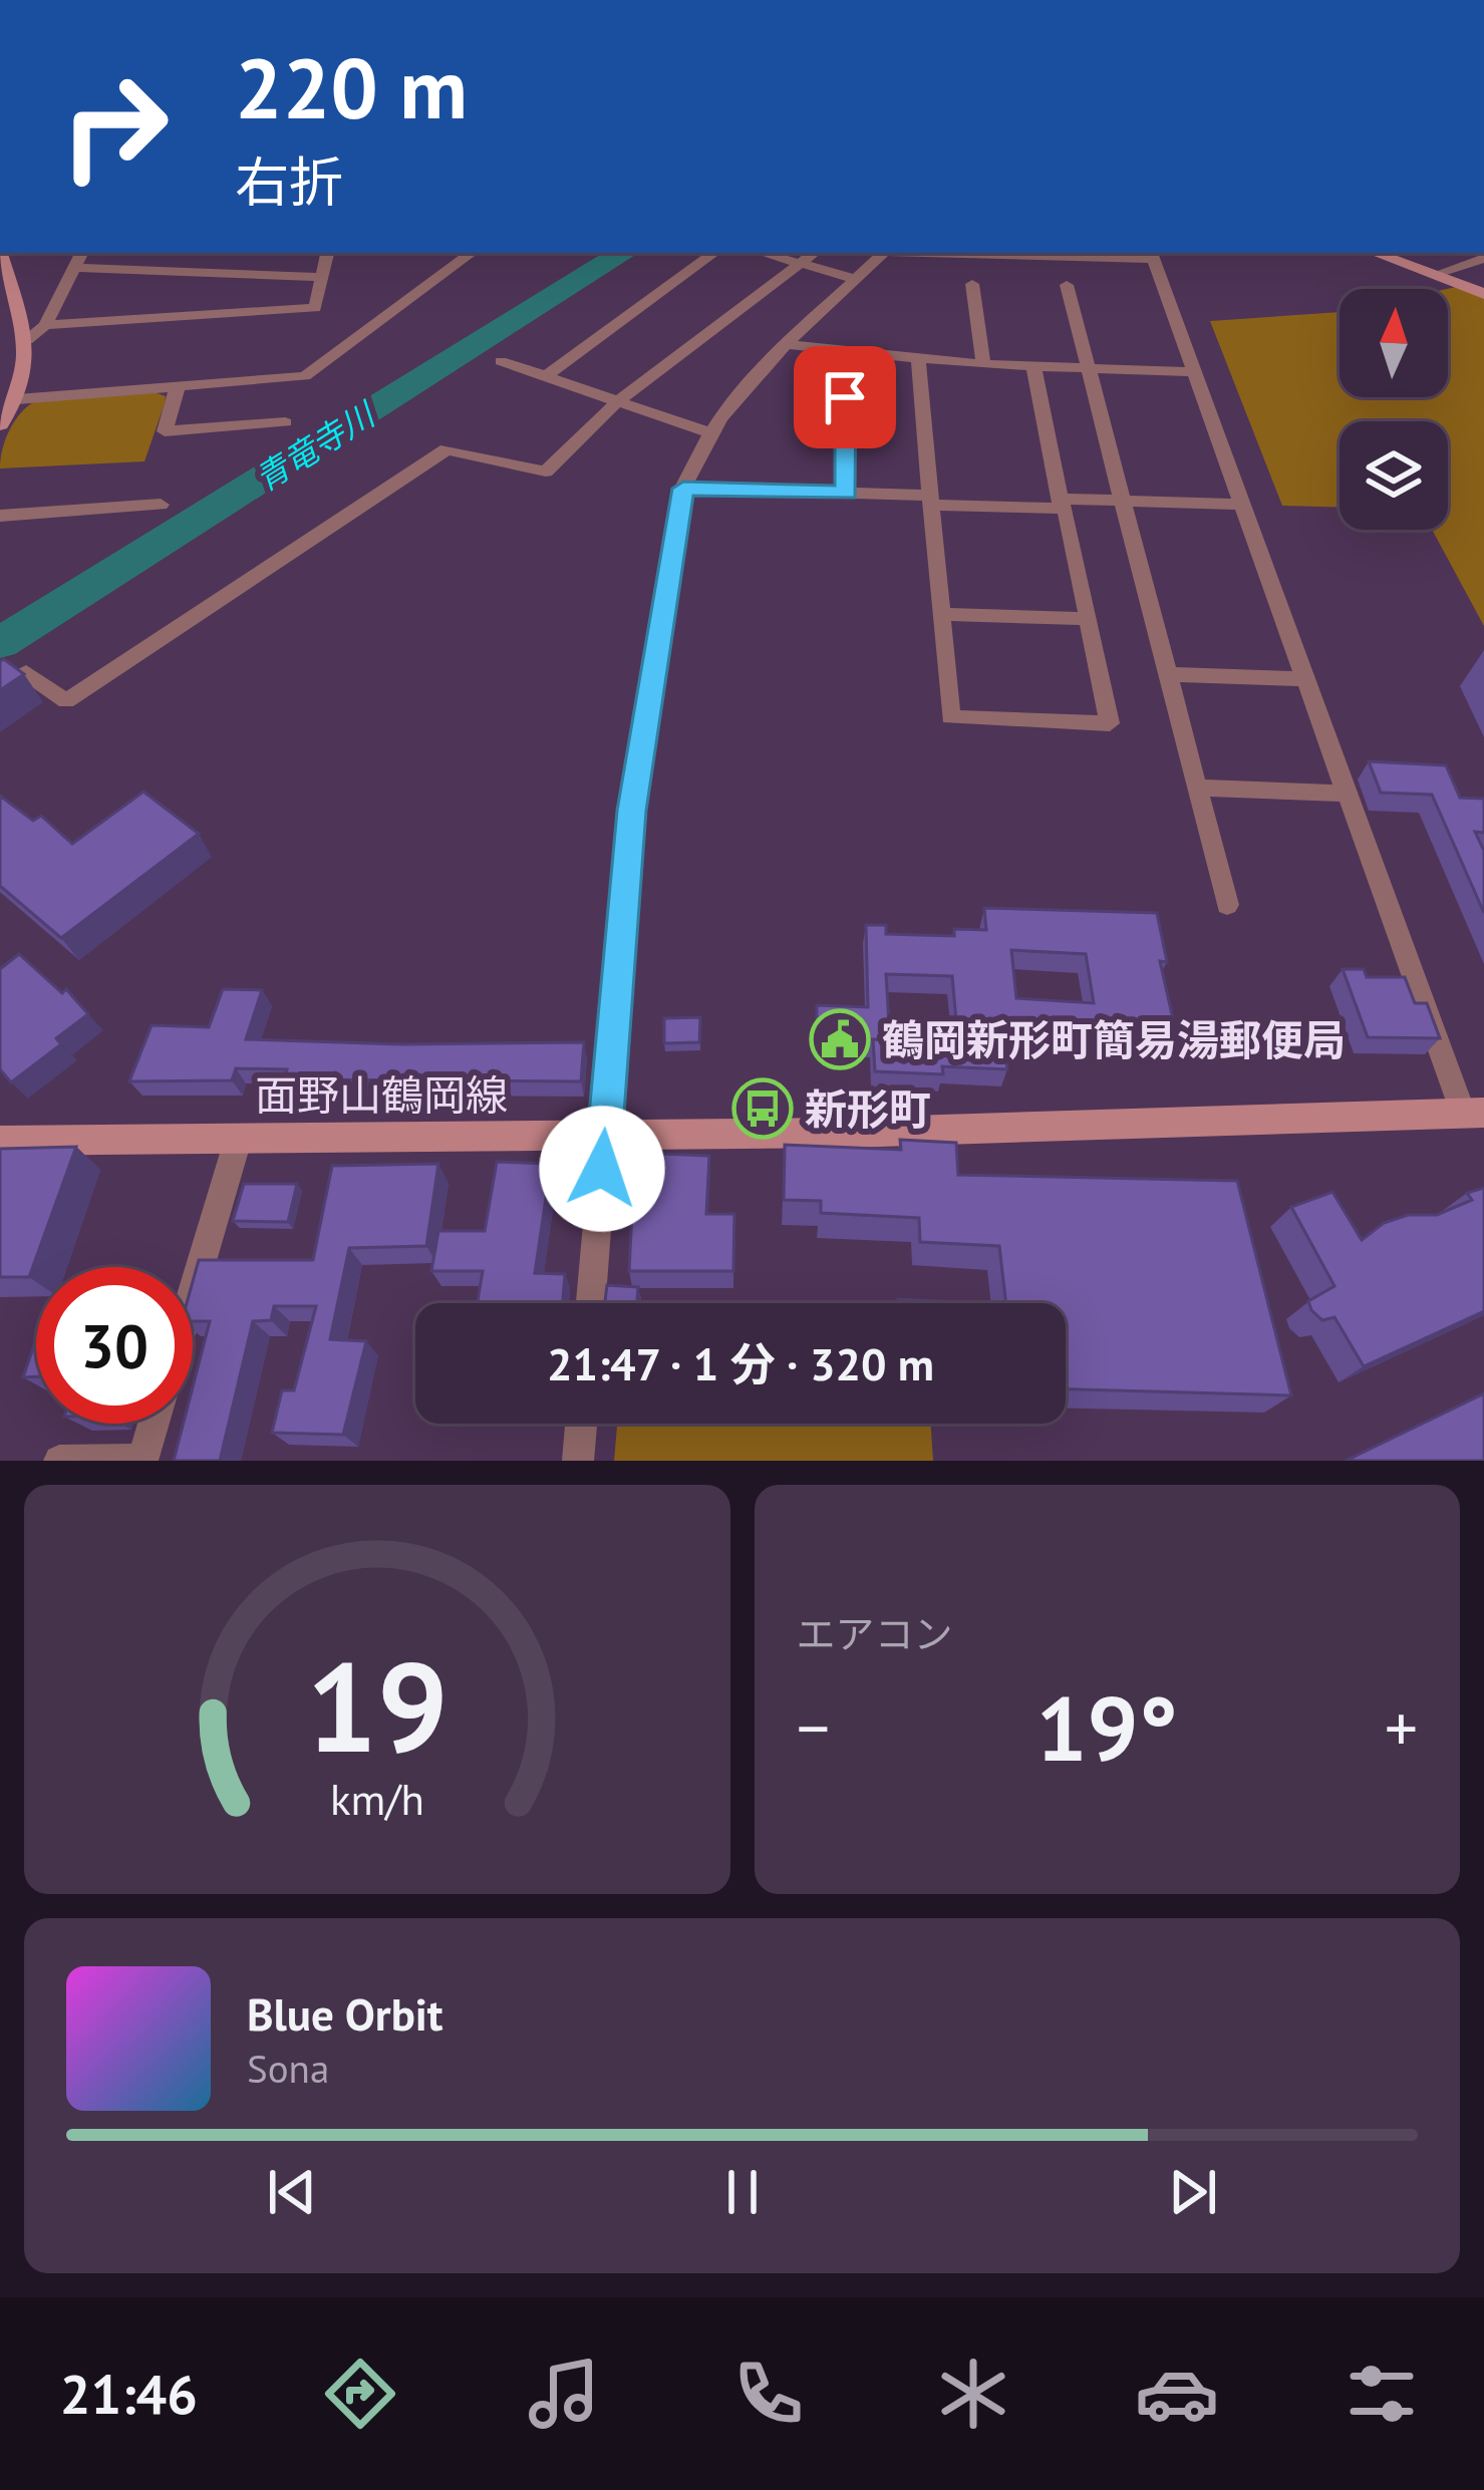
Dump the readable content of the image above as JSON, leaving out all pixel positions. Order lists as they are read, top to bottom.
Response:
{
  "streets": {
    "main road": ["面野山鶴岡線"]
  },
  "water": ["青竜寺川"],
  "places": {
    "public building": ["鶴岡新形町簡易湯郵便局"],
    "bus stop": ["新形町"]
  },
  "north": "top",
  "page": {
    "turn": ["220 m", "右折"],
    "limit": "30",
    "trip": "21:47 · 1 分 · 320 m",
    "tile": "エアコン",
    "heat": ["−", "19°", "+"],
    "song": ["Blue Orbit", "Sona"],
    "tabs": "21:46",
    "gauge": ["19", "km/h"]
  }
}
